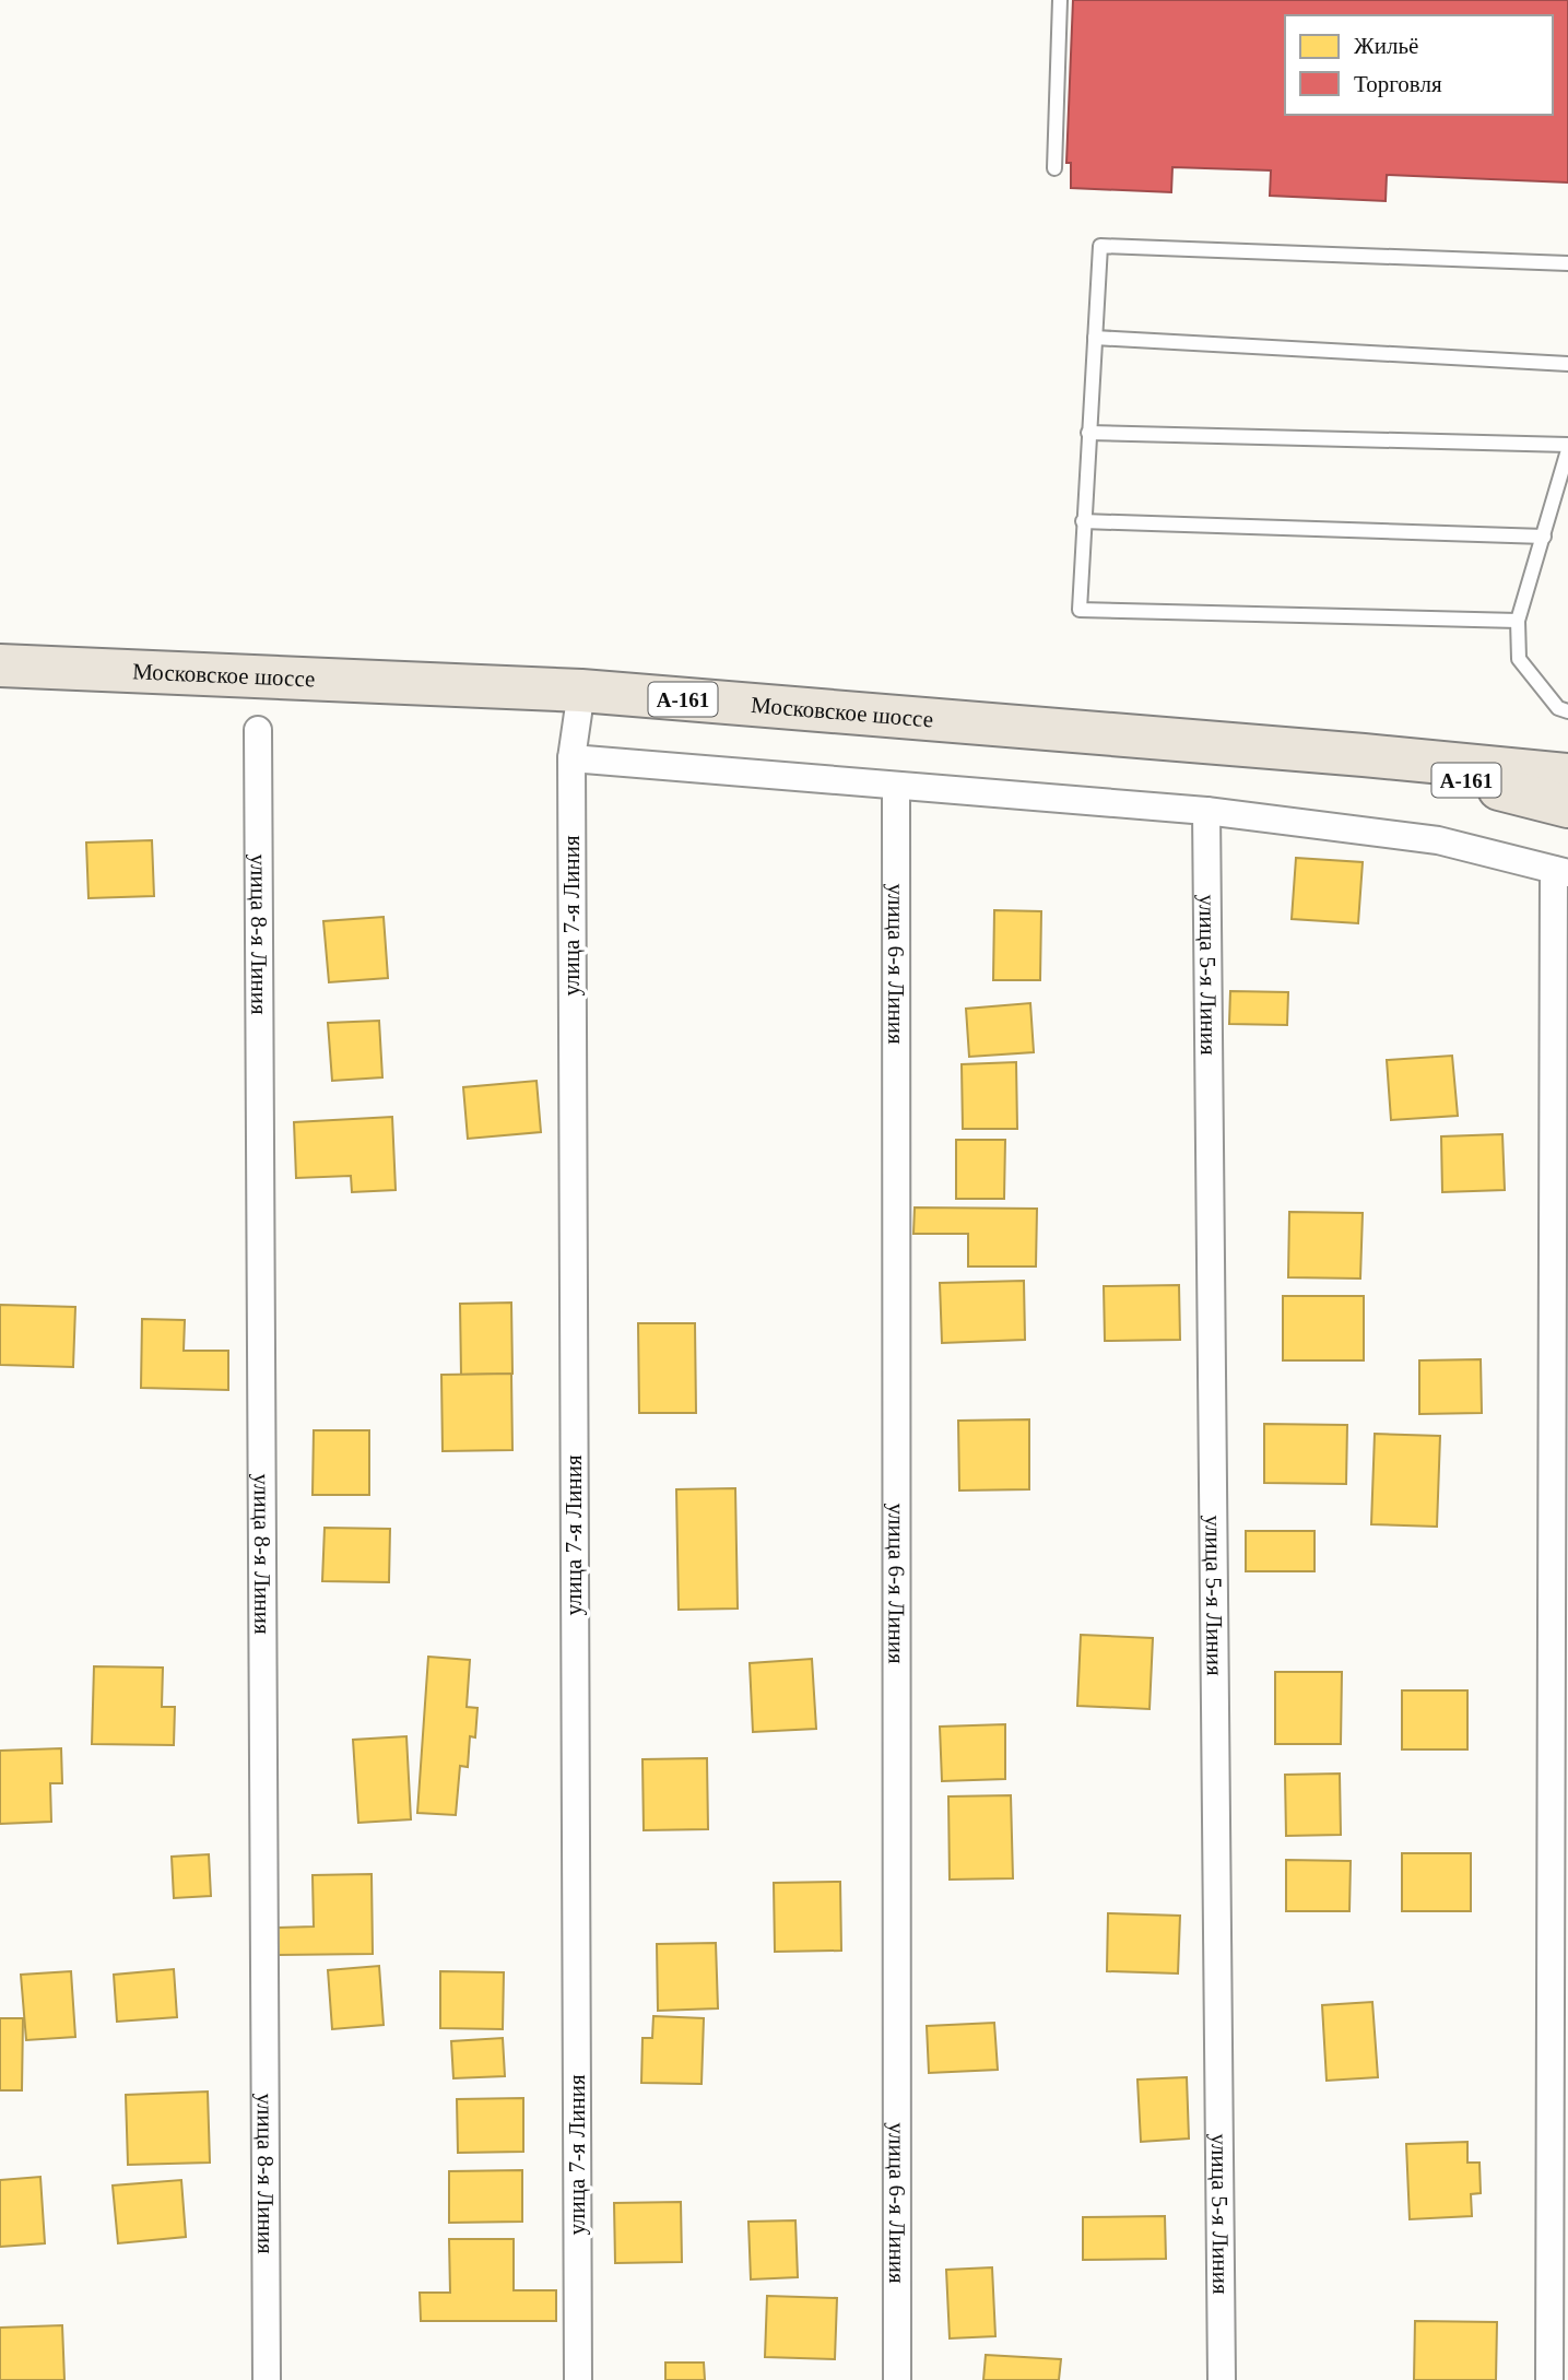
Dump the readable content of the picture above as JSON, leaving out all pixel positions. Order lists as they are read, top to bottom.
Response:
{
  "streets": {
    "highway": ["Московское шоссе", "А-161"],
    "street": [
      "улица 7-я Линия",
      "улица 8-я Линия",
      "улица 6-я Линия",
      "улица 5-я Линия"
    ]
  },
  "crossings": [
    ["Московское шоссе", "А-161"],
    ["Московское шоссе", "улица 7-я Линия"]
  ],
  "legend": ["Жильё", "Торговля"]
}
